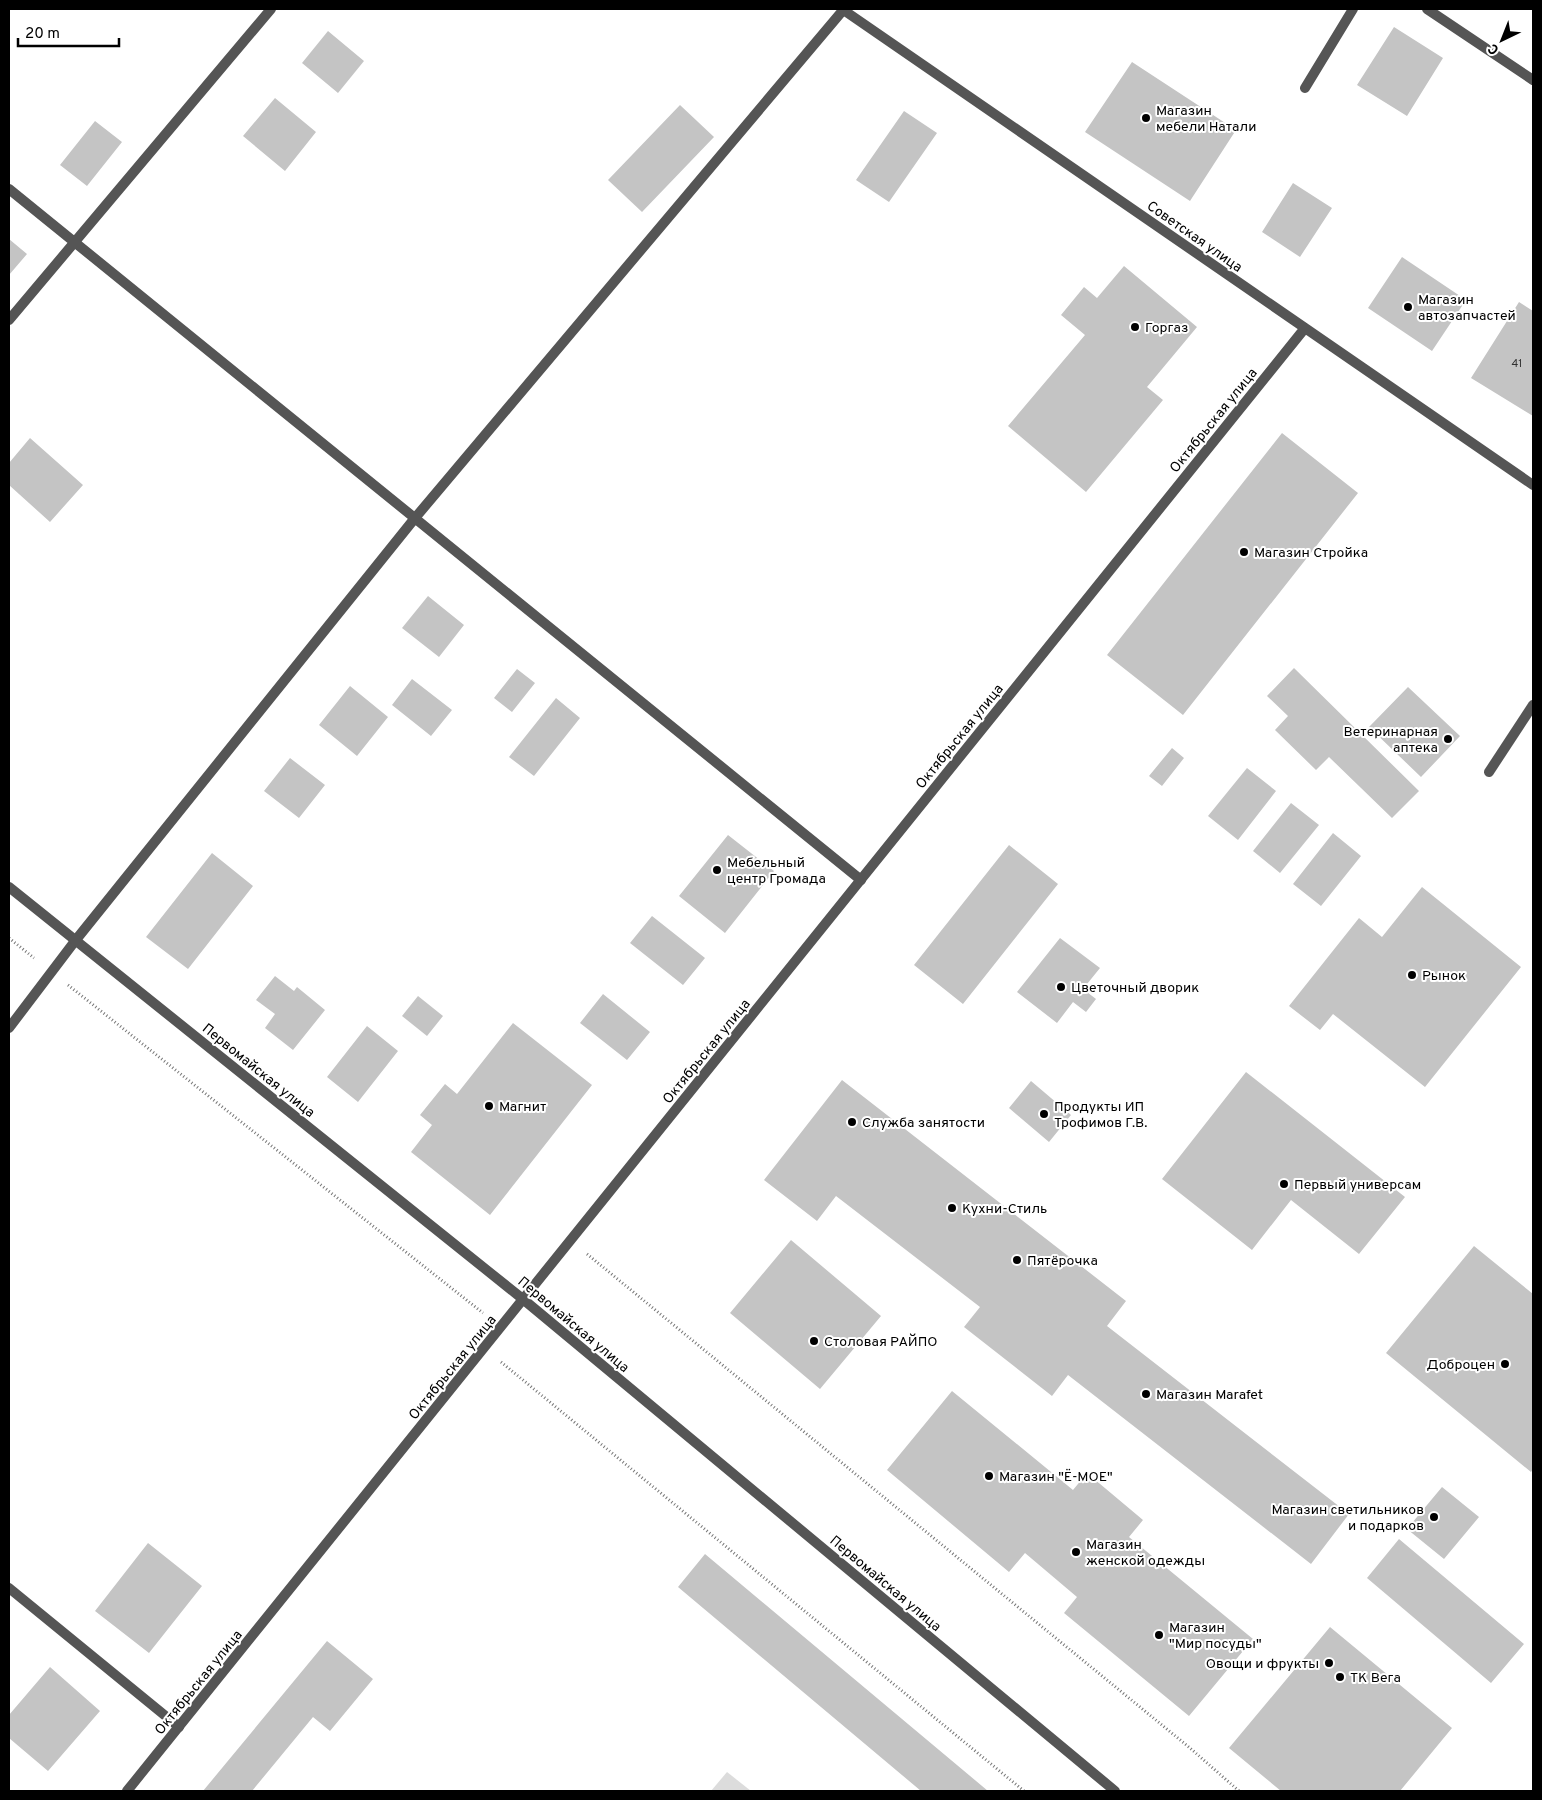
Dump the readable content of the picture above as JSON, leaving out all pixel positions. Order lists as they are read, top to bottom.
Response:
{
  "streets": {
    "street": ["Советская улица", "Октябрьская улица", "Первомайская улица"]
  },
  "crossings": [
    ["Советская улица", "Октябрьская улица"],
    ["Октябрьская улица", "Первомайская улица"]
  ],
  "places": [
    "Магазин мебели Натали",
    "Магазин автозапчастей",
    "Горгаз",
    "Магазин Стройка",
    "Ветеринарная аптека",
    "Мебельный центр Громада",
    "Рынок",
    "Цветочный дворик",
    "Магнит",
    "Продукты ИП Трофимов Г.В.",
    "Служба занятости",
    "Первый универсам",
    "Кухни-Стиль",
    "Пятёрочка",
    "Столовая РАЙПО",
    "Доброцен",
    "Магазин Marafet",
    "Магазин \"Ё-МОЕ\"",
    "Магазин светильников и подарков",
    "Магазин женской одежды",
    "Магазин \"Мир посуды\"",
    "Овощи и фрукты",
    "ТК Вега"
  ],
  "house_numbers": ["41"],
  "scale_bar": "20 m",
  "north": "bottom left"
}
